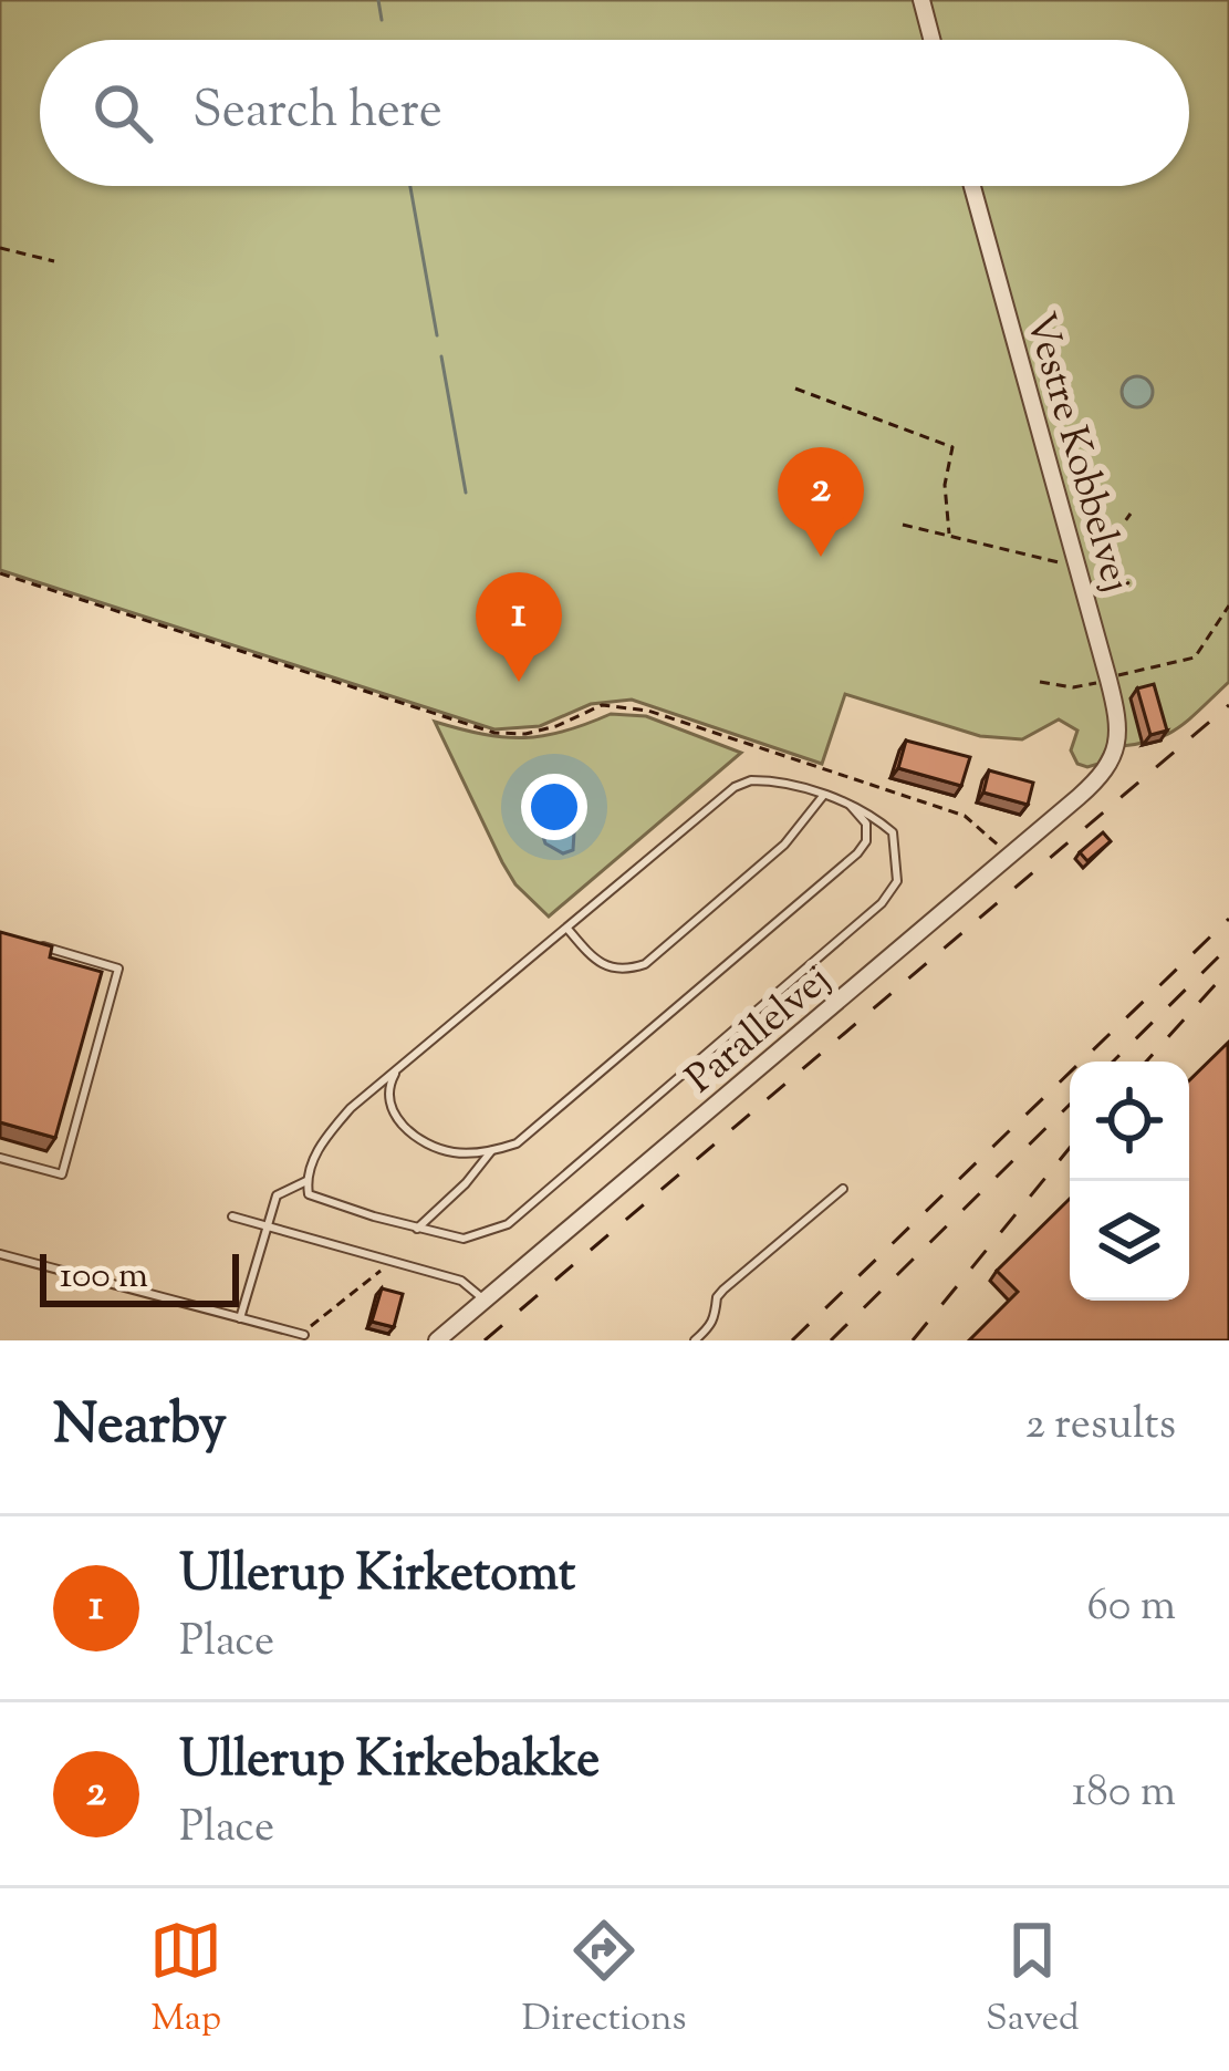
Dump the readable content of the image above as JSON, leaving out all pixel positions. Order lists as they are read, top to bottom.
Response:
{
  "streets": {
    "street": ["Vestre Kobbelvej", "Parallelvej"]
  },
  "crossings": [
    ["Vestre Kobbelvej", "Parallelvej"]
  ],
  "scale_bar": "100 m",
  "page": {
    "search": "Search here",
    "pins": ["2", "1"],
    "scale": "100 m",
    "heading": ["Nearby", "2 results"],
    "list": [
      {
        "mark": "1",
        "name": "Ullerup Kirketomt",
        "note": "Place",
        "value": "60 m"
      },
      {
        "mark": "2",
        "name": "Ullerup Kirkebakke",
        "note": "Place",
        "value": "180 m"
      }
    ],
    "nav": ["Map", "Directions", "Saved"]
  }
}
